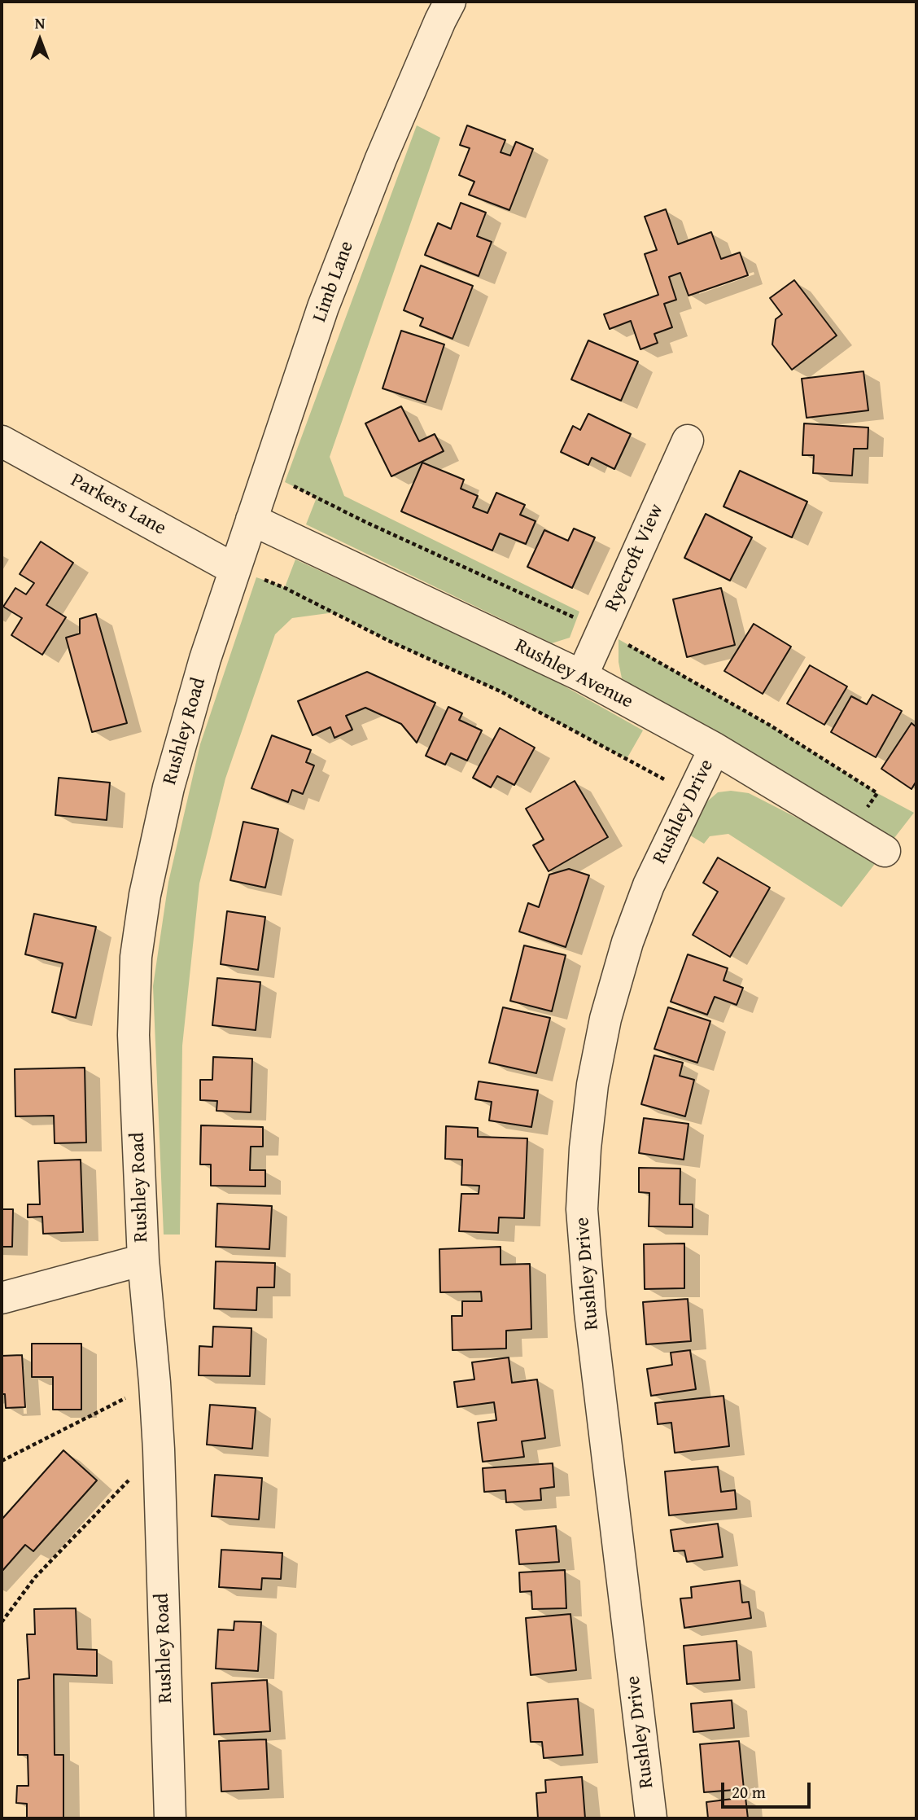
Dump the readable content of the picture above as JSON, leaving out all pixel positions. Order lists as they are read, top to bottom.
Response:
{
  "streets": {
    "street": [
      "Limb Lane",
      "Parkers Lane",
      "Ryecroft View",
      "Rushley Avenue",
      "Rushley Road",
      "Rushley Drive"
    ]
  },
  "crossings": [
    ["Limb Lane", "Parkers Lane"],
    ["Limb Lane", "Rushley Avenue"],
    ["Limb Lane", "Rushley Road"],
    ["Parkers Lane", "Rushley Road"],
    ["Ryecroft View", "Rushley Avenue"],
    ["Rushley Avenue", "Rushley Drive"]
  ],
  "scale_bar": "20 m",
  "north": "top"
}
